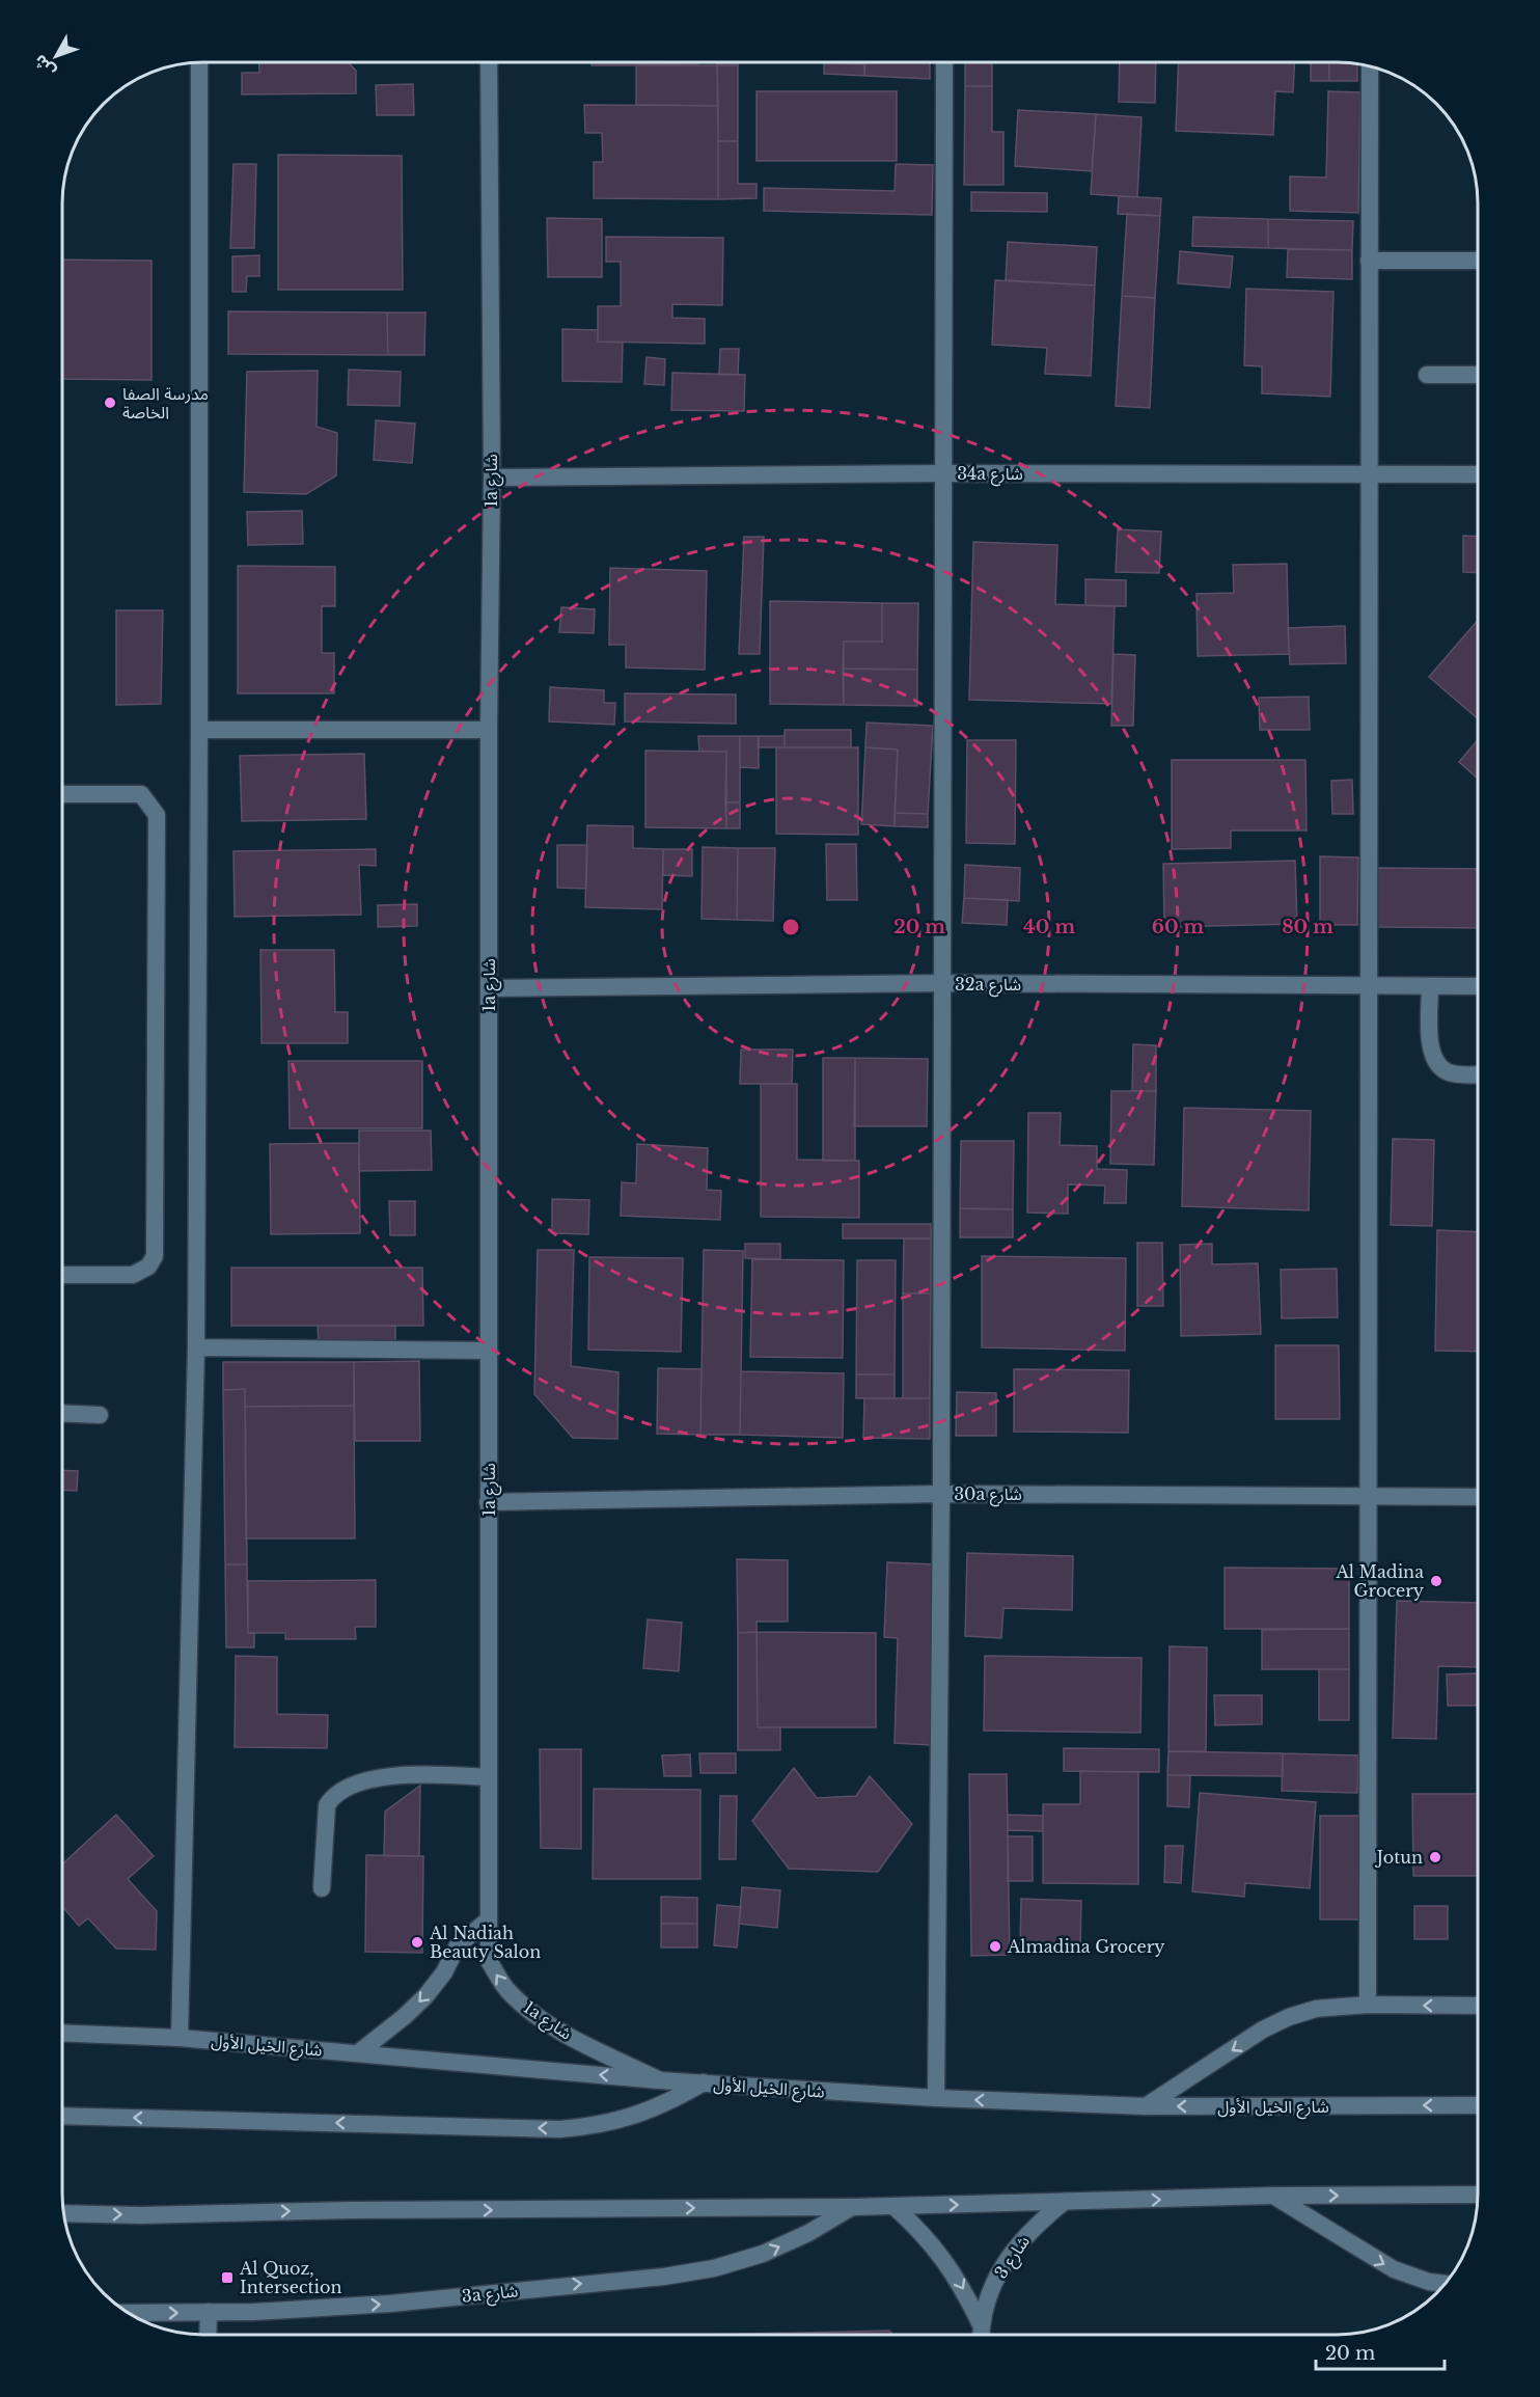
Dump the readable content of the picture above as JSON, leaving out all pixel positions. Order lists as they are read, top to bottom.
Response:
{
  "streets": {
    "street": [
      "34a شارع",
      "1a شارع",
      "32a شارع",
      "30a شارع",
      "شارع الخيل الأول",
      "شارع 3",
      "3a شارع"
    ]
  },
  "crossings": [
    ["34a شارع", "1a شارع"],
    ["1a شارع", "32a شارع"],
    ["1a شارع", "30a شارع"],
    ["1a شارع", "شارع الخيل الأول"]
  ],
  "one_way": ["شارع 3"],
  "places": {
    "other": [
      "مدرسة الصفا الخاصة",
      "Al Madina Grocery",
      "Jotun",
      "Al Nadiah Beauty Salon",
      "Almadina Grocery"
    ],
    "transit": ["Al Quoz, Intersection"]
  },
  "scale_bar": "20 m",
  "north": "bottom left",
  "rings": [
    "20 m",
    "40 m",
    "60 m",
    "80 m"
  ]
}
